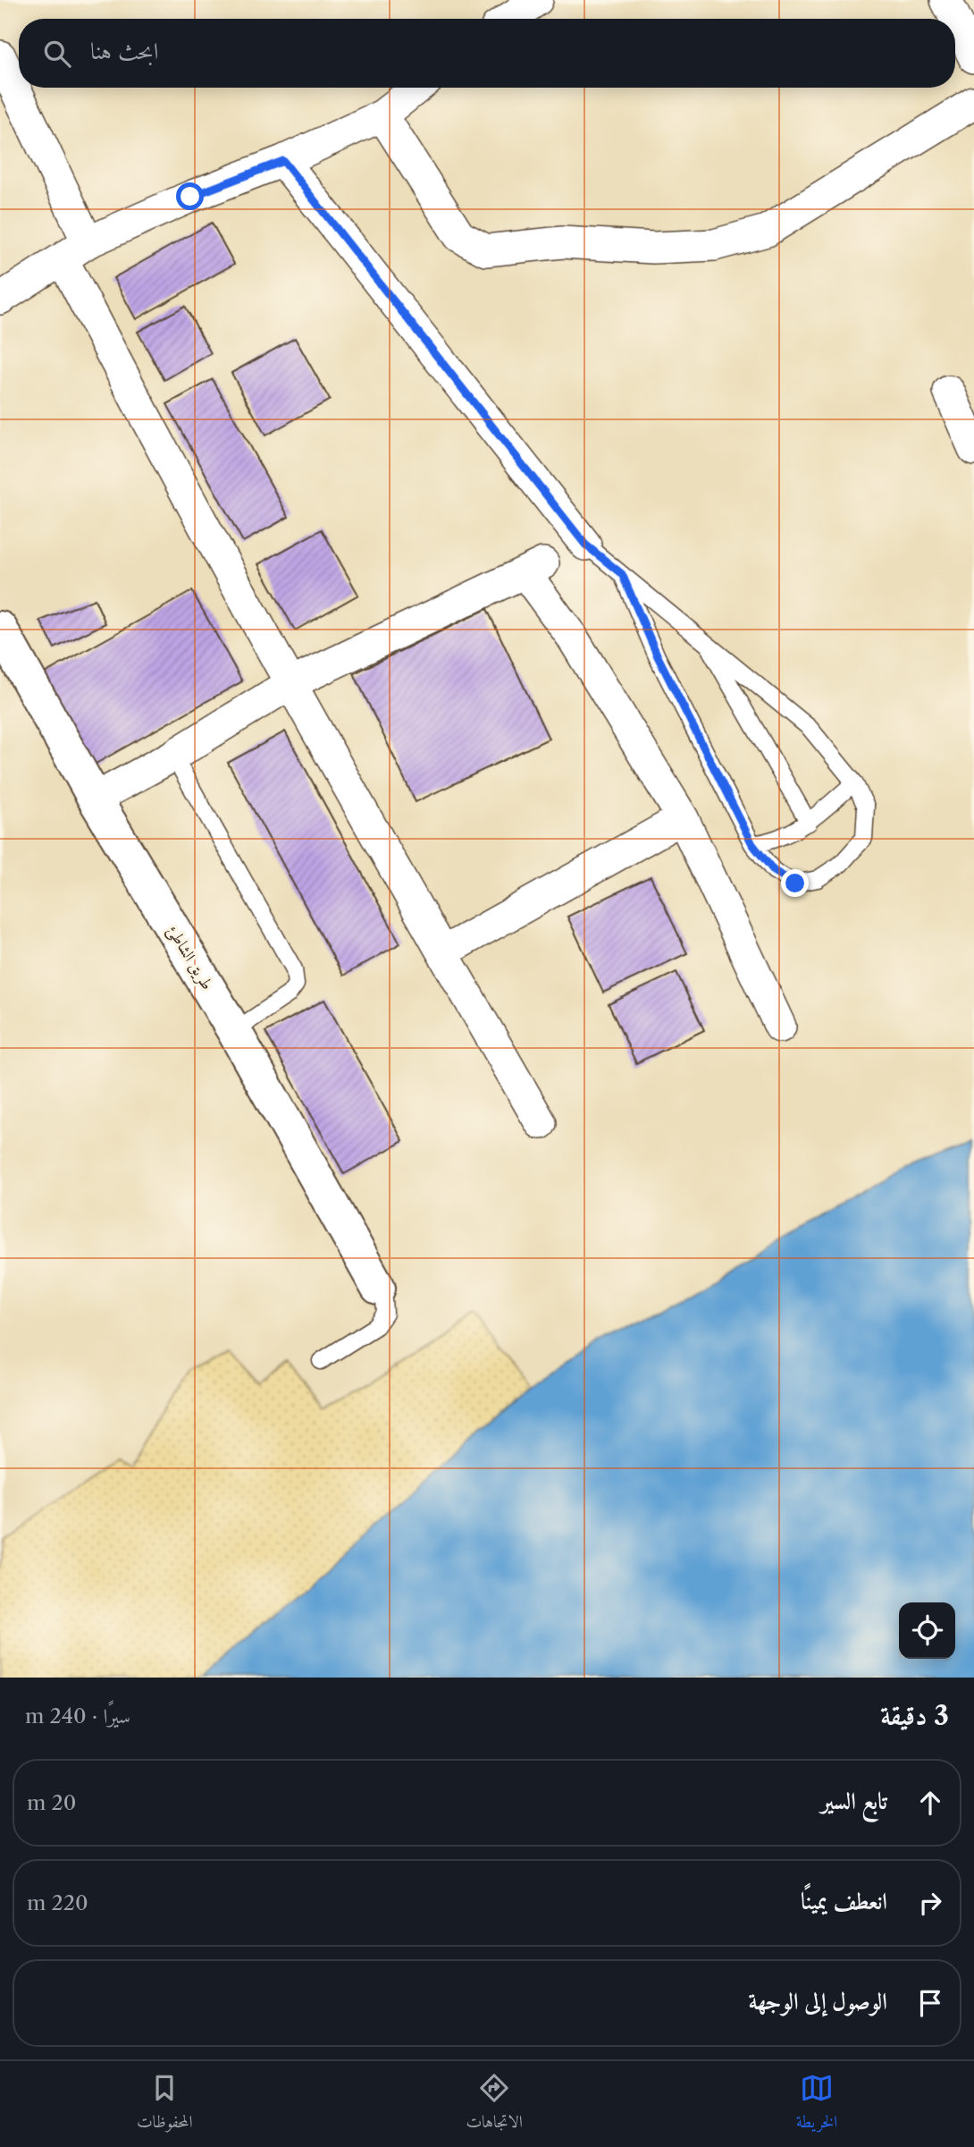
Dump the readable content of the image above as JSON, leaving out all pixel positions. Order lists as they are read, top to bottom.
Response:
{
  "streets": {
    "street": ["طريق الشاطئ"]
  },
  "page": {
    "search": "ابحث هنا",
    "heading": ["3 دقيقة", "سيرًا · 240 m"],
    "list": [
      ["تابع السير", "20 m"],
      ["انعطف يمينًا", "220 m"],
      "الوصول إلى الوجهة"
    ],
    "nav": ["الخريطة", "الاتجاهات", "المحفوظات"]
  }
}
